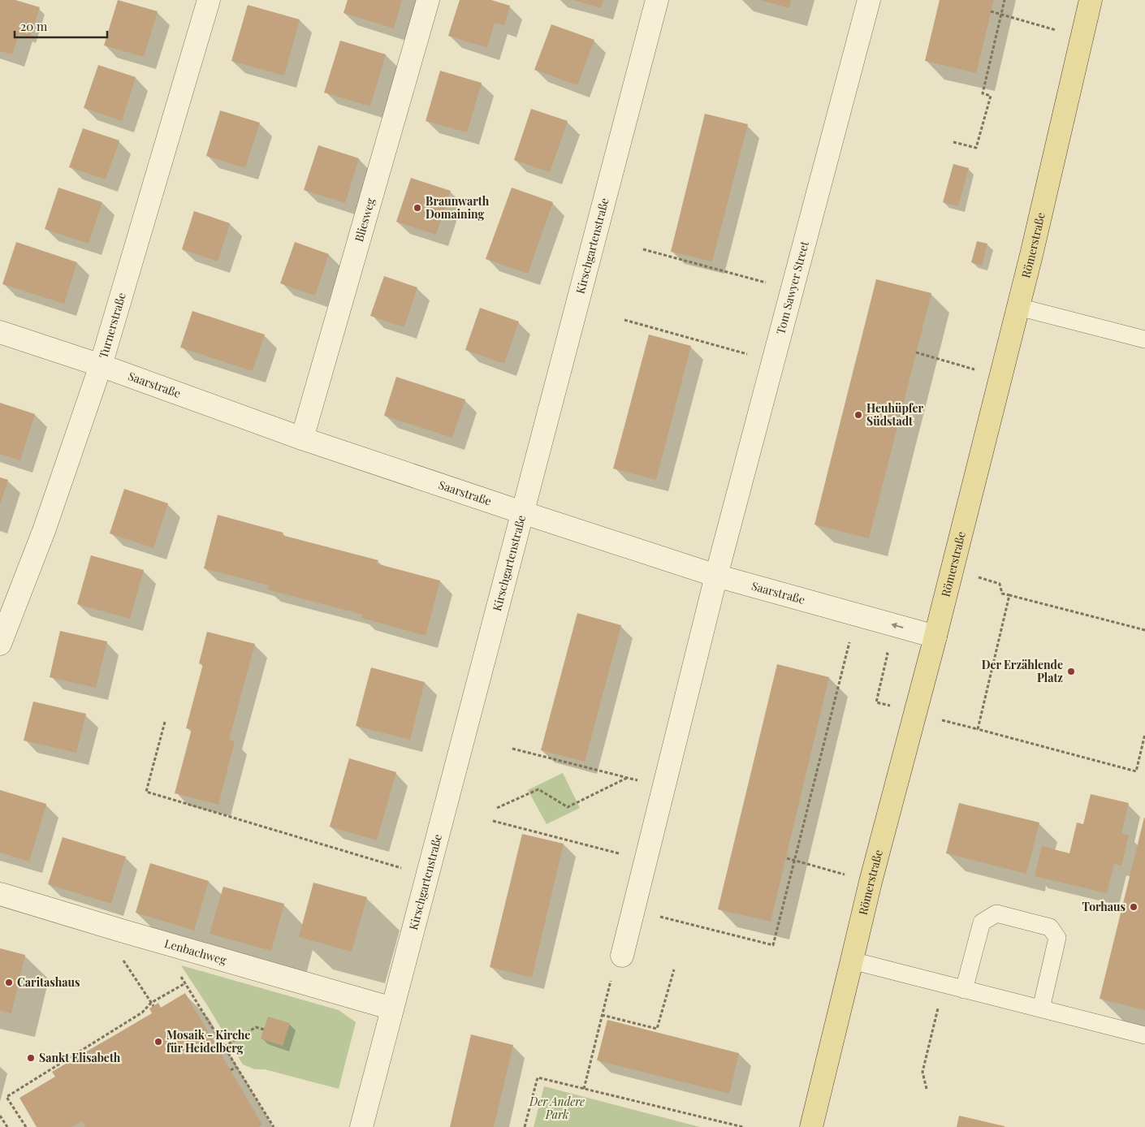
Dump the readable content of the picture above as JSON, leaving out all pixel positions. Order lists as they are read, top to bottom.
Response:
{
  "streets": {
    "main road": ["Römerstraße"],
    "street": [
      "Bliesweg",
      "Kirschgartenstraße",
      "Tom Sawyer Street",
      "Turnerstraße",
      "Saarstraße",
      "Lenbachweg"
    ]
  },
  "crossings": [
    ["Bliesweg", "Saarstraße"],
    ["Kirschgartenstraße", "Saarstraße"],
    ["Kirschgartenstraße", "Lenbachweg"],
    ["Römerstraße", "Saarstraße"],
    ["Tom Sawyer Street", "Saarstraße"],
    ["Turnerstraße", "Saarstraße"]
  ],
  "parks": ["Der Andere Park"],
  "places": [
    "Braunwarth Domaining",
    "Heuhüpfer Südstadt",
    "Der Erzählende Platz",
    "Torhaus",
    "Caritashaus",
    "Mosaik - Kirche für Heidelberg",
    "Sankt Elisabeth"
  ],
  "scale_bar": "20 m"
}
